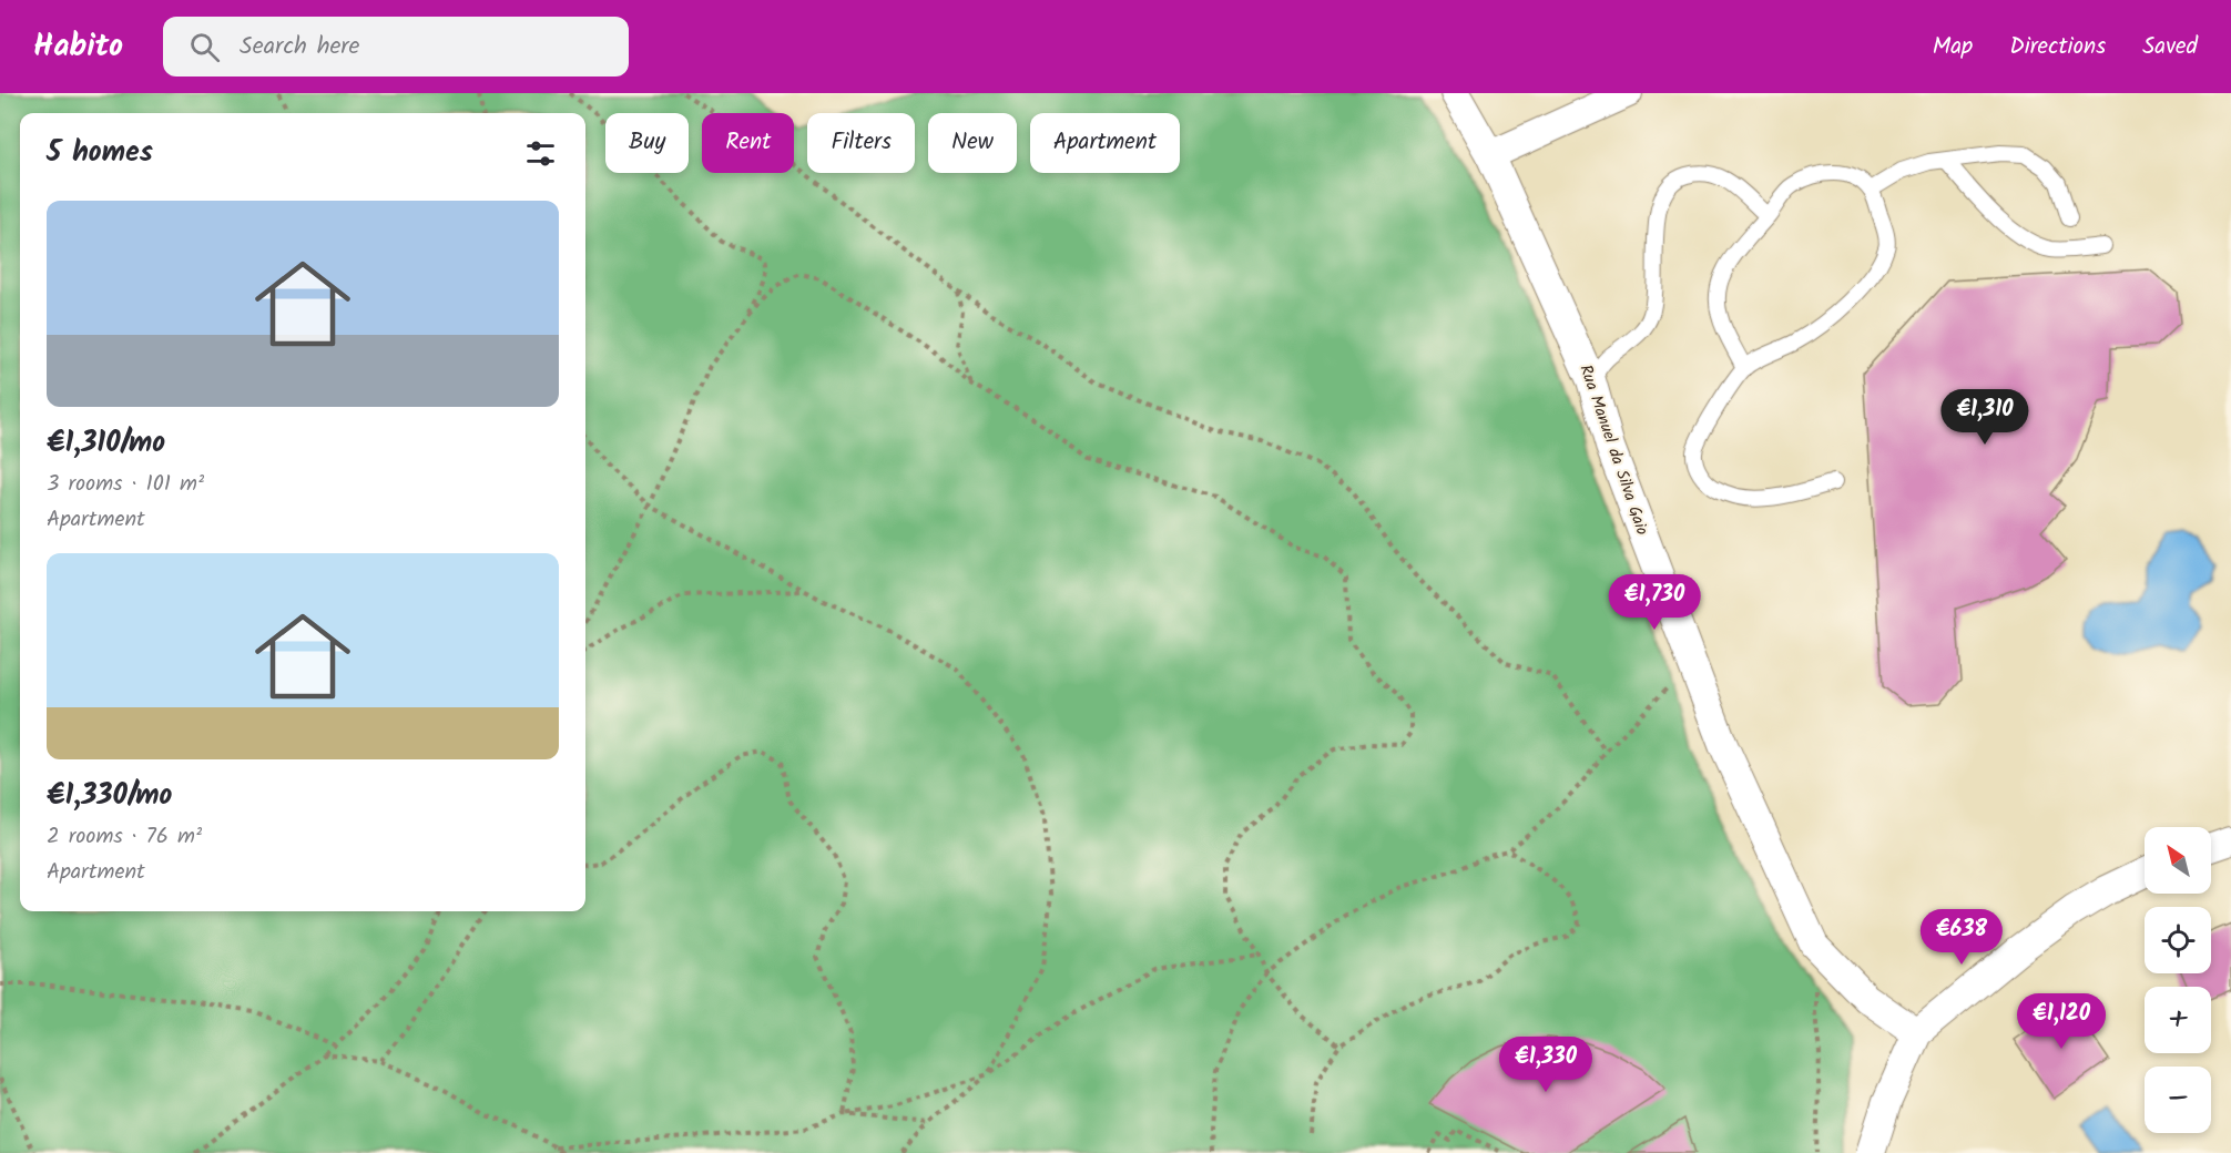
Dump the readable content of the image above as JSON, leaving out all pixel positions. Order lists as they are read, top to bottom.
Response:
{
  "streets": {
    "street": ["Rua Manuel da Silva Gaio"]
  },
  "north": "top left",
  "page": {
    "header": "Habito",
    "search": "Search here",
    "nav": ["Map", "Directions", "Saved"],
    "chip": [
      "Buy",
      "Rent",
      "Filters",
      "New",
      "Apartment"
    ],
    "heading": "5 homes",
    "list": [
      {
        "name": "€1,310/mo",
        "note": "3 rooms · 101 m² · Apartment"
      },
      {
        "name": "€1,330/mo",
        "note": "2 rooms · 76 m² · Apartment"
      }
    ],
    "price": [
      "€1,310",
      "€1,730",
      "€638",
      "€1,120",
      "€1,330"
    ],
    "map_buttons": ["+", "−"]
  }
}
